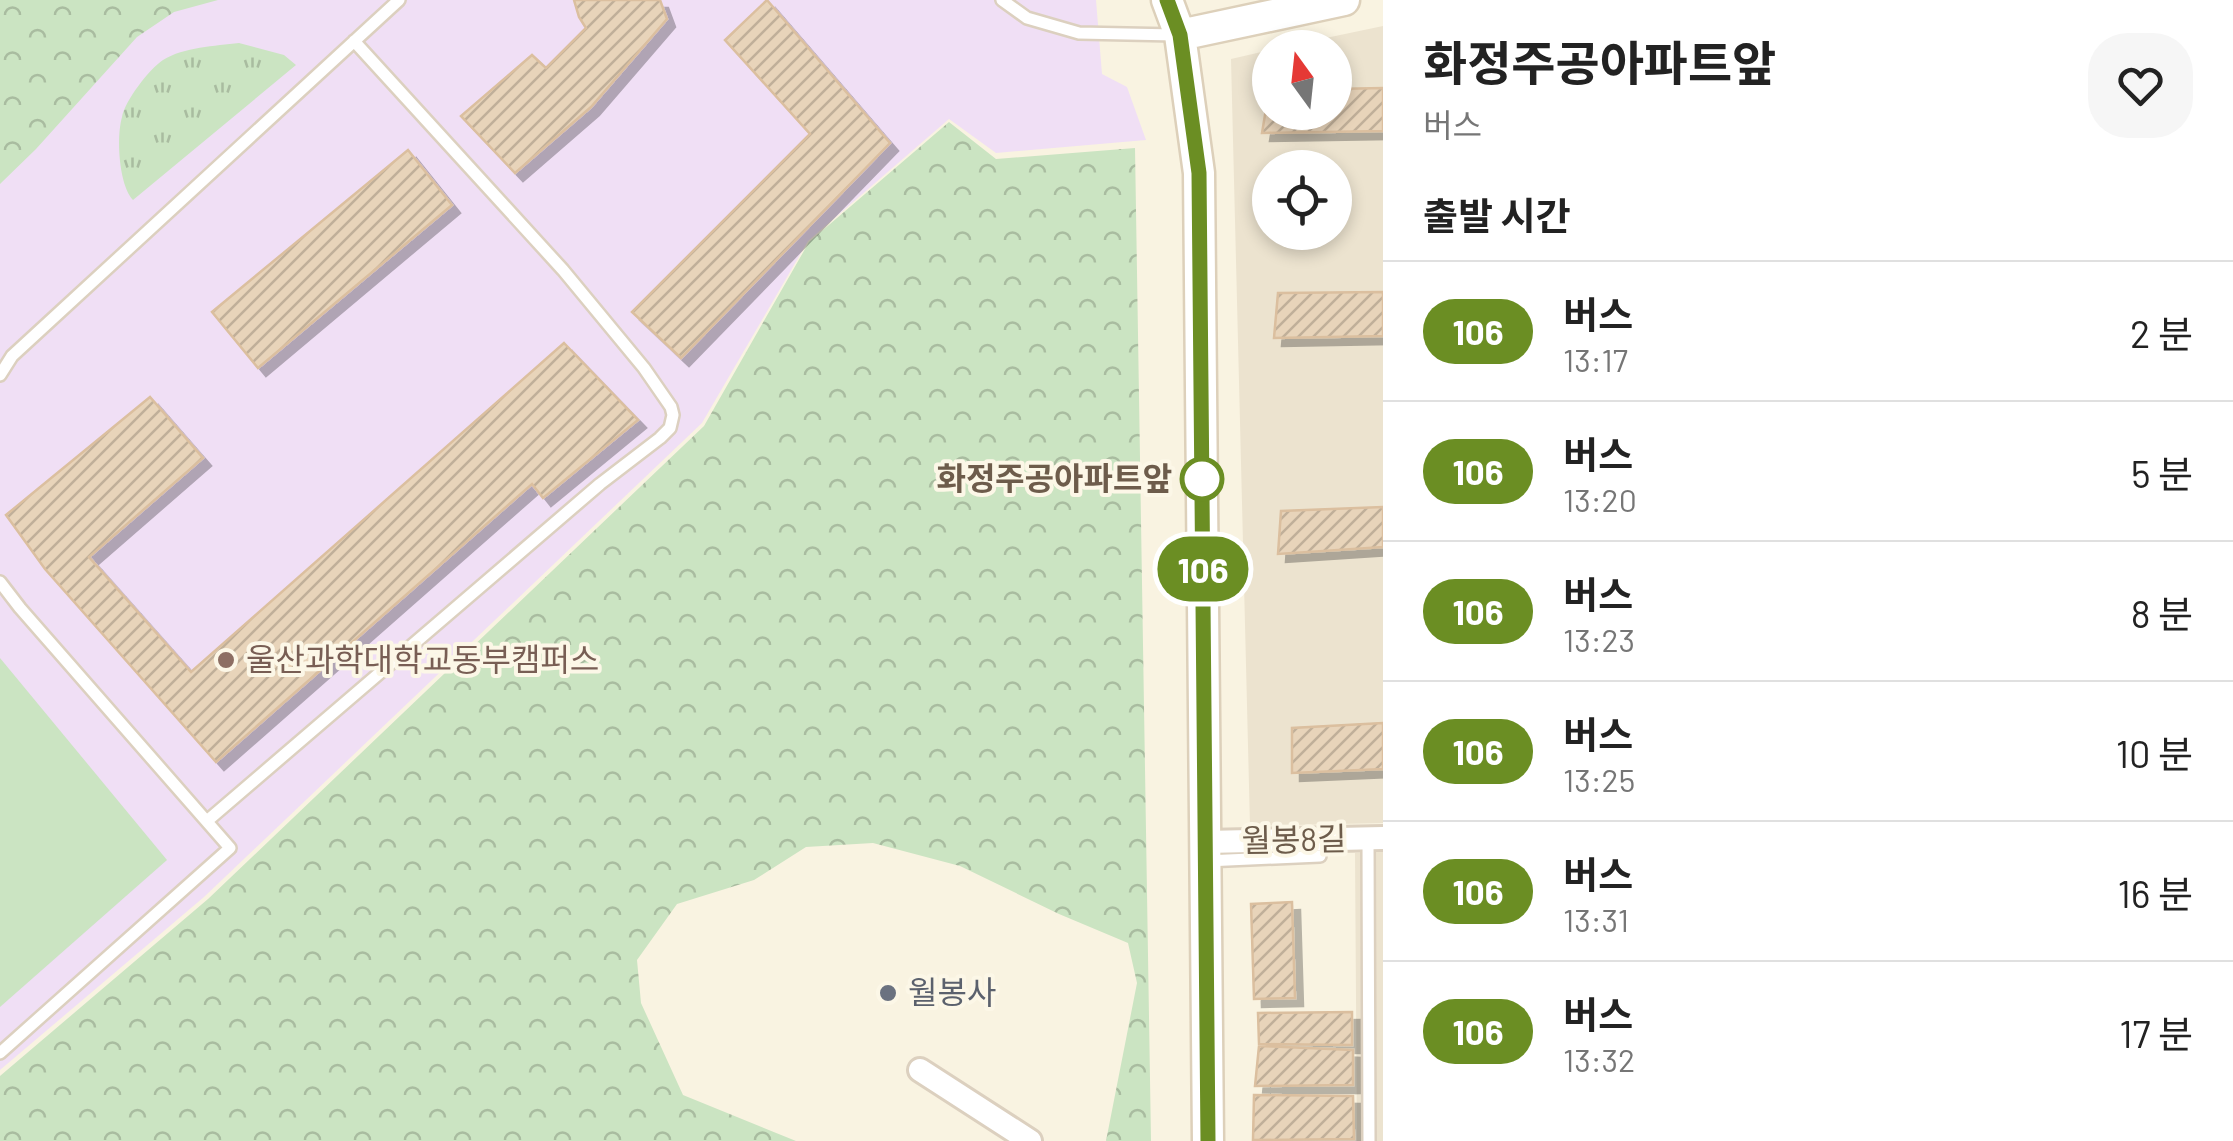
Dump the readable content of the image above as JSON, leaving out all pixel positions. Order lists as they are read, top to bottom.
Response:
{
  "streets": {
    "street": ["월봉8길"]
  },
  "places": ["화정주공아파트앞", "울산과학대학교동부캠퍼스", "월봉사"],
  "lines": ["bus line 106"],
  "north": "top",
  "page": {
    "on_map": "106",
    "heading": [
      ["화정주공아파트앞", "버스"],
      "출발 시간"
    ],
    "list": [
      {
        "mark": "106",
        "name": "버스",
        "note": "13:17",
        "value": "2 분"
      },
      {
        "mark": "106",
        "name": "버스",
        "note": "13:20",
        "value": "5 분"
      },
      {
        "mark": "106",
        "name": "버스",
        "note": "13:23",
        "value": "8 분"
      },
      {
        "mark": "106",
        "name": "버스",
        "note": "13:25",
        "value": "10 분"
      },
      {
        "mark": "106",
        "name": "버스",
        "note": "13:31",
        "value": "16 분"
      },
      {
        "mark": "106",
        "name": "버스",
        "note": "13:32",
        "value": "17 분"
      }
    ]
  }
}
